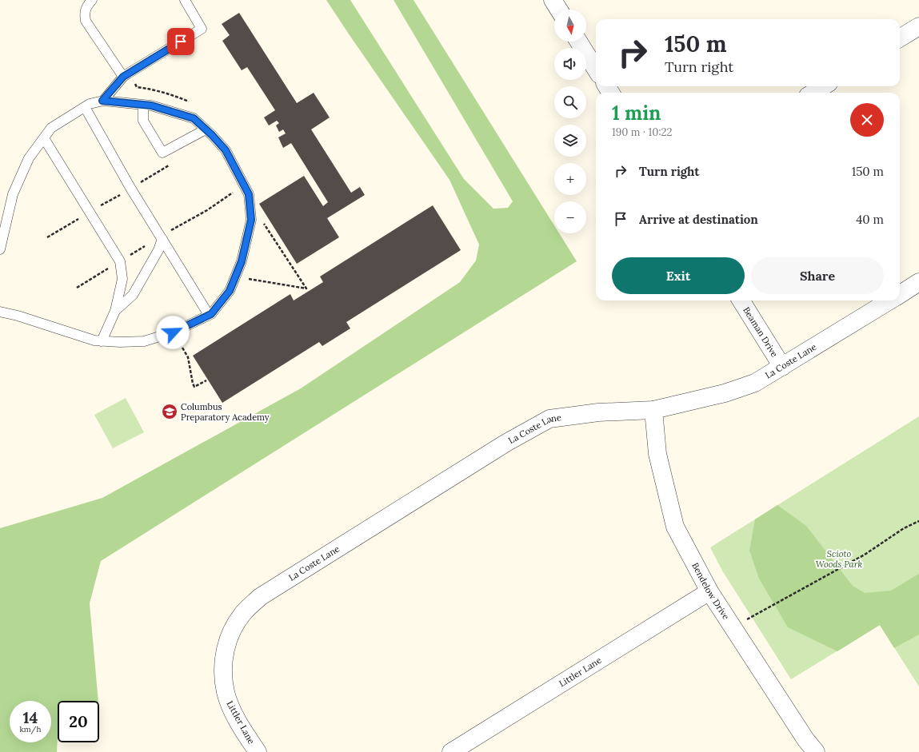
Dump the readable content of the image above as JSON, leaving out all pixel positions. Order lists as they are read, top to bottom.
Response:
{
  "streets": {
    "street": [
      "Beaman Drive",
      "La Coste Lane",
      "Bendelow Drive",
      "Littler Lane"
    ]
  },
  "crossings": [
    ["Beaman Drive", "La Coste Lane"],
    ["La Coste Lane", "Bendelow Drive"],
    ["La Coste Lane", "Littler Lane"],
    ["Bendelow Drive", "Littler Lane"]
  ],
  "parks": ["Scioto Woods Park"],
  "places": {
    "school or university": ["Columbus Preparatory Academy"]
  },
  "north": "bottom",
  "page": {
    "map_buttons": ["+", "−"],
    "turn": ["150 m", "Turn right"],
    "heading": ["1 min", "190 m · 10:22"],
    "list": [
      {
        "name": "Turn right",
        "value": "150 m"
      },
      {
        "name": "Arrive at destination",
        "value": "40 m"
      }
    ],
    "buttons": ["Exit", "Share"],
    "speed": "14 km/h",
    "limit": "20"
  }
}
